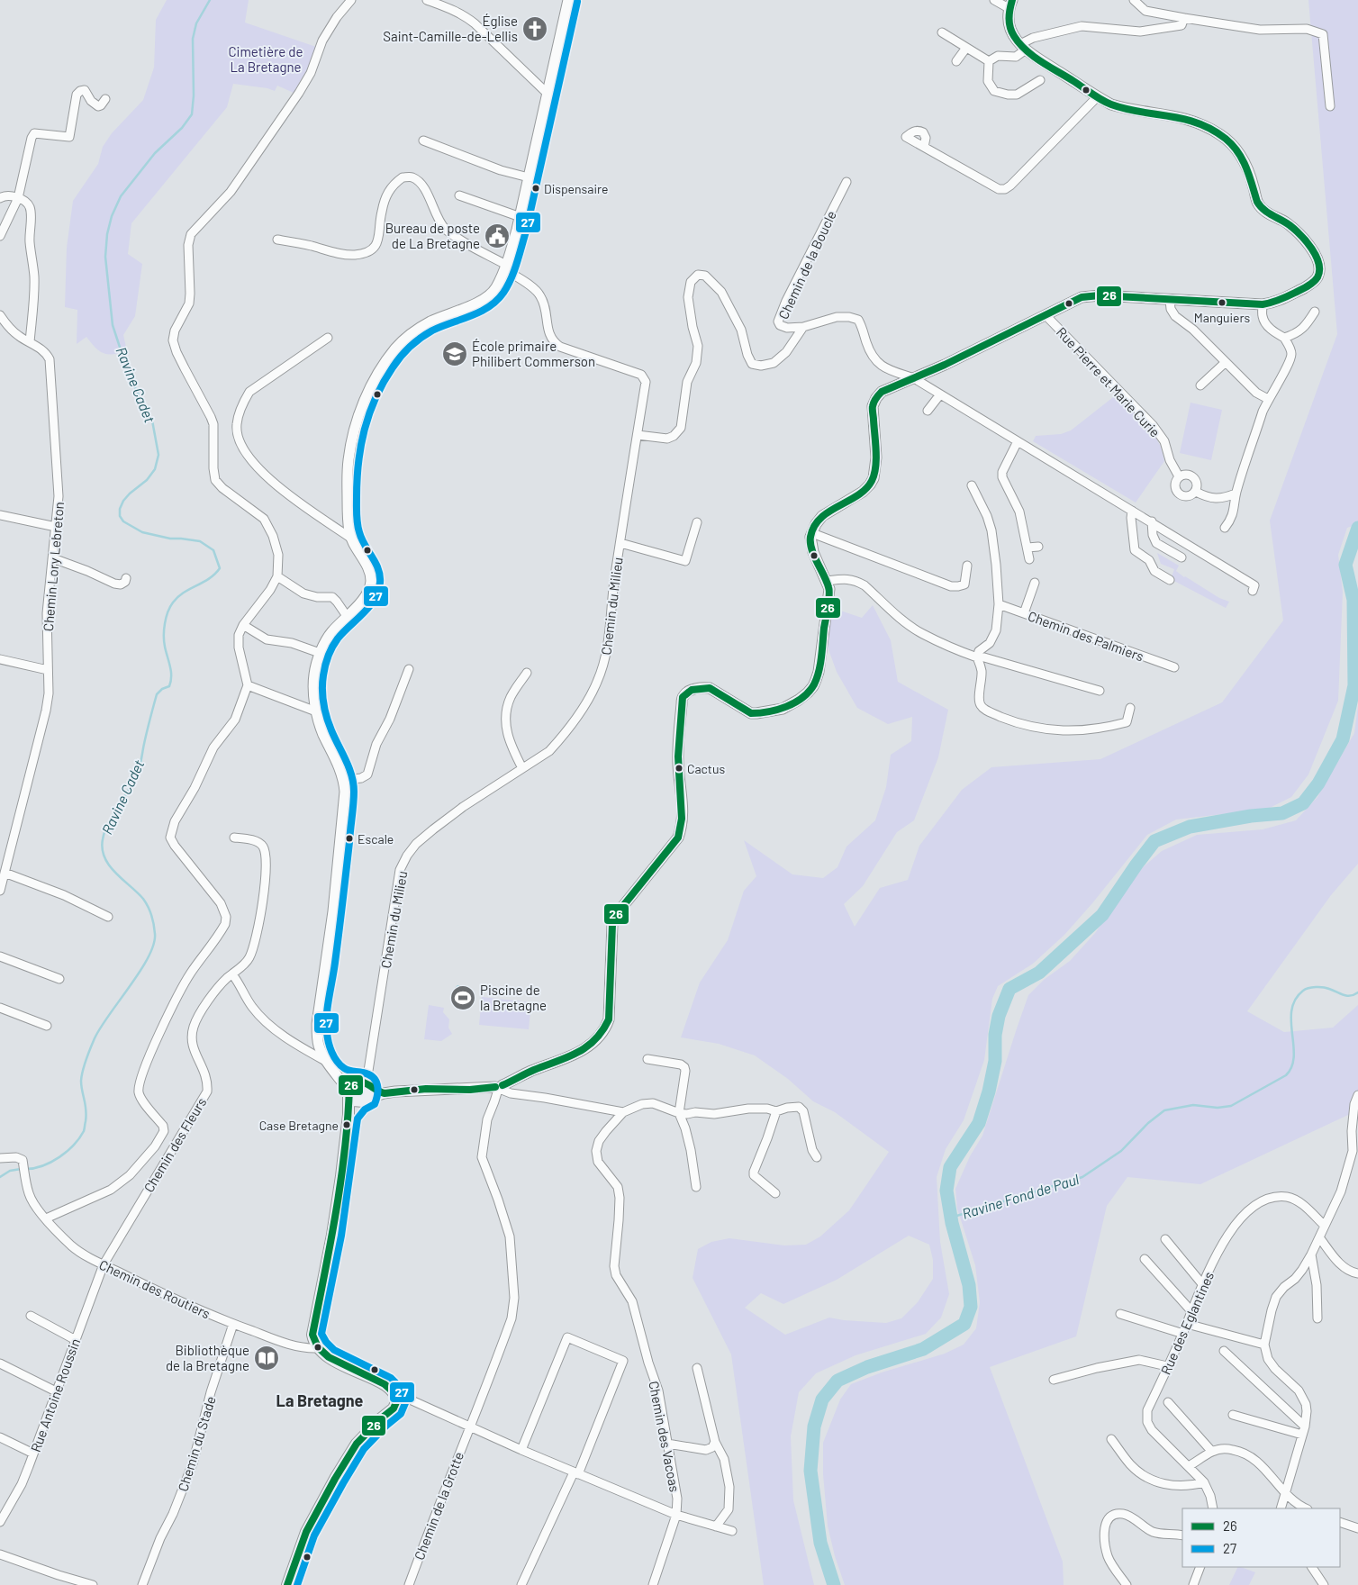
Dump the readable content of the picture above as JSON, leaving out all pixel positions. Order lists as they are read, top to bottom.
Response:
{
  "streets": {
    "street": [
      "Chemin de la Boucle",
      "Rue Pierre et Marie Curie",
      "Chemin Lory Lebreton",
      "Chemin du Milieu",
      "Chemin des Palmiers",
      "Chemin des Fleurs",
      "Chemin des Routiers",
      "Rue des Eglantines",
      "Rue Antoine Roussin",
      "Chemin des Vacoas",
      "Chemin du Stade",
      "Chemin de la Grotte"
    ]
  },
  "crossings": [
    ["Chemin de la Boucle", "Chemin du Milieu"],
    ["Chemin des Fleurs", "Chemin des Routiers"],
    ["Chemin des Fleurs", "Rue Antoine Roussin"],
    ["Chemin des Routiers", "Rue Antoine Roussin"],
    ["Chemin des Routiers", "Chemin du Stade"]
  ],
  "districts": ["La Bretagne"],
  "water": ["Ravine Cadet", "Ravine Fond de Paul"],
  "parks": ["Cimetière de La Bretagne"],
  "places": {
    "church": ["Église Saint-Camille-de-Lellis"],
    "other": [
      "Dispensaire",
      "Manguiers",
      "Cactus",
      "Escale",
      "Case Bretagne"
    ],
    "public building": ["Bureau de poste de La Bretagne"],
    "school or university": ["École primaire Philibert Commerson"],
    "sports": ["Piscine de la Bretagne"],
    "library": ["Bibliothèque de la Bretagne"]
  },
  "lines": ["transit line 26", "transit line 27"],
  "legend": ["26", "27"]
}
